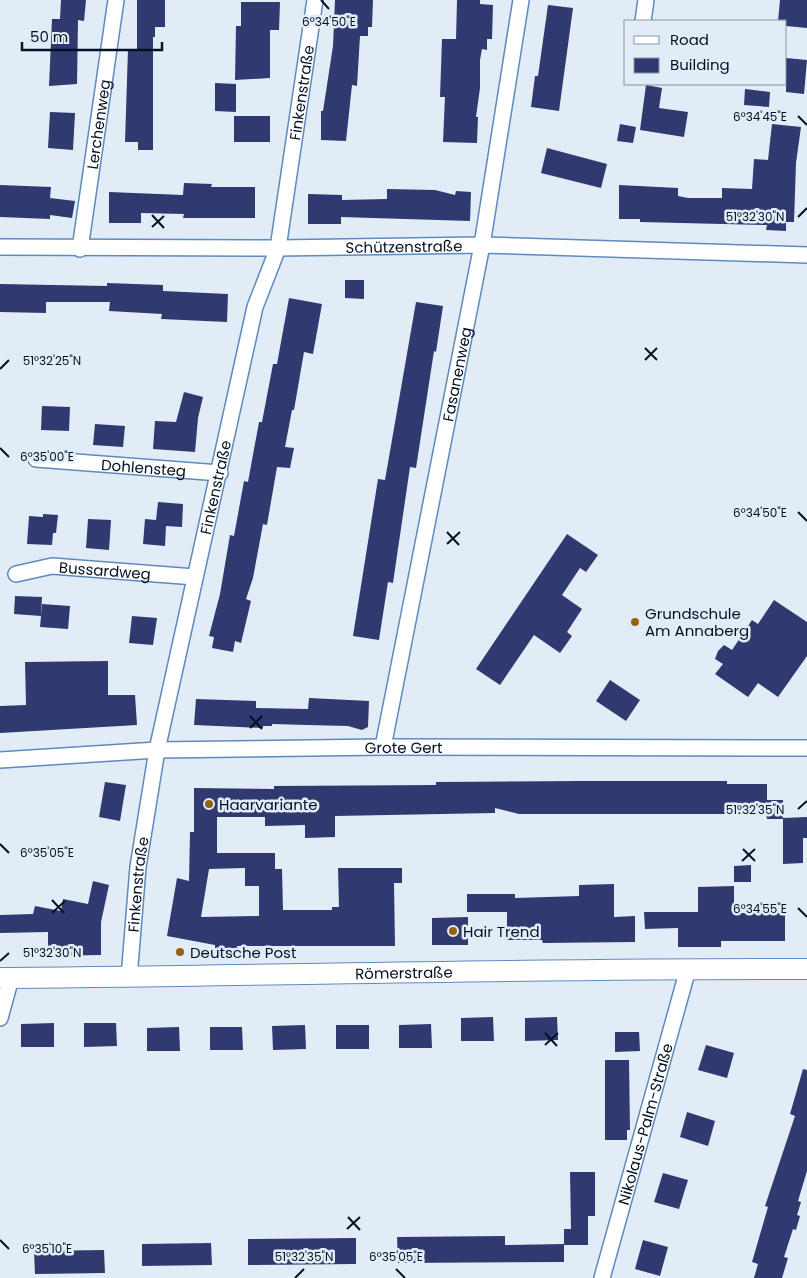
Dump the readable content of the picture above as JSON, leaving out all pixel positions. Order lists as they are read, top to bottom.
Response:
{
  "streets": {
    "street": [
      "Finkenstraße",
      "Lerchenweg",
      "Schützenstraße",
      "Fasanenweg",
      "Dohlensteg",
      "Bussardweg",
      "Grote Gert",
      "Römerstraße",
      "Nikolaus-Palm-Straße"
    ]
  },
  "crossings": [
    ["Finkenstraße", "Schützenstraße"],
    ["Finkenstraße", "Dohlensteg"],
    ["Finkenstraße", "Bussardweg"],
    ["Finkenstraße", "Grote Gert"],
    ["Finkenstraße", "Römerstraße"],
    ["Lerchenweg", "Schützenstraße"],
    ["Schützenstraße", "Fasanenweg"],
    ["Fasanenweg", "Grote Gert"],
    ["Römerstraße", "Nikolaus-Palm-Straße"]
  ],
  "places": [
    "Grundschule Am Annaberg",
    "Haarvariante",
    "Hair Trend",
    "Deutsche Post"
  ],
  "legend": ["Road", "Building"],
  "scale_bar": "50 m",
  "coordinates": [
    "6°34'50\"E",
    "6°34'45\"E",
    "51°32'30\"N",
    "51°32'25\"N",
    "6°35'00\"E",
    "51°32'35\"N",
    "6°35'05\"E",
    "6°34'55\"E",
    "6°35'10\"E"
  ]
}
